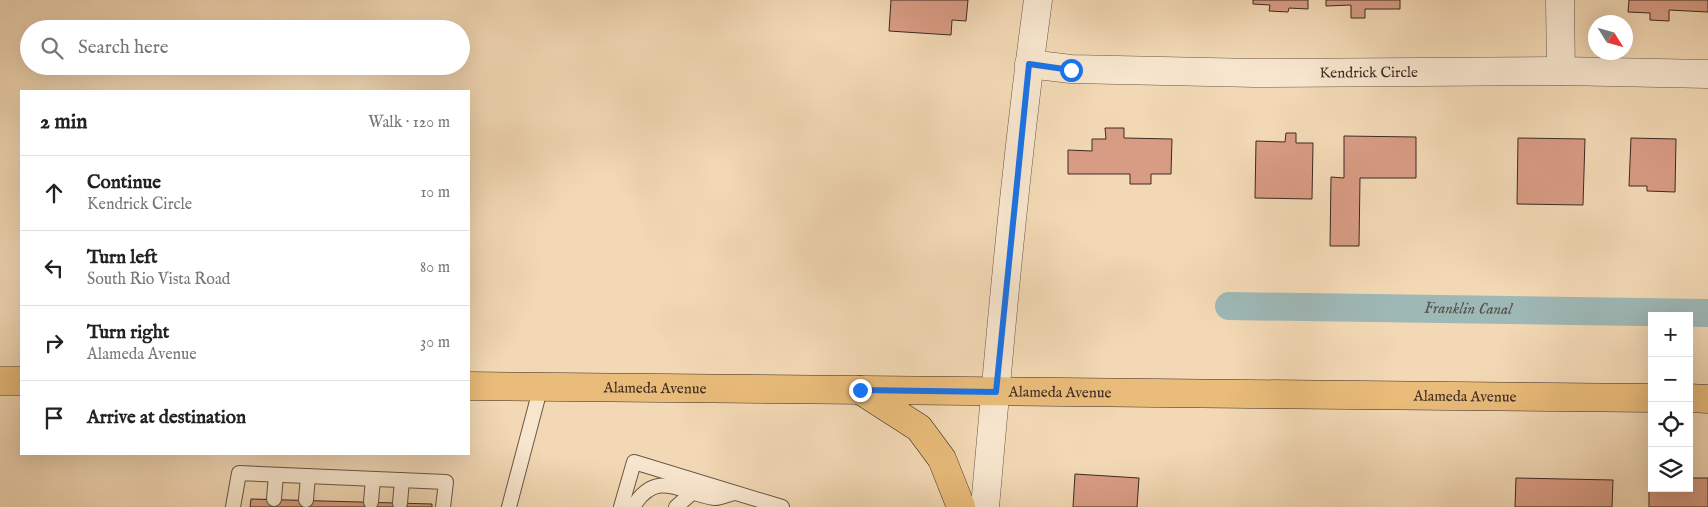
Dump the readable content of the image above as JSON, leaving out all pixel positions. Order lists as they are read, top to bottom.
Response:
{
  "streets": {
    "main road": ["Alameda Avenue"],
    "street": ["Kendrick Circle"]
  },
  "water": ["Franklin Canal"],
  "north": "bottom right",
  "page": {
    "search": "Search here",
    "heading": ["2 min", "Walk · 120 m"],
    "list": [
      ["Continue", "Kendrick Circle", "10 m"],
      ["Turn left", "South Rio Vista Road", "80 m"],
      ["Turn right", "Alameda Avenue", "30 m"],
      "Arrive at destination"
    ],
    "map_buttons": ["+", "−"]
  }
}
